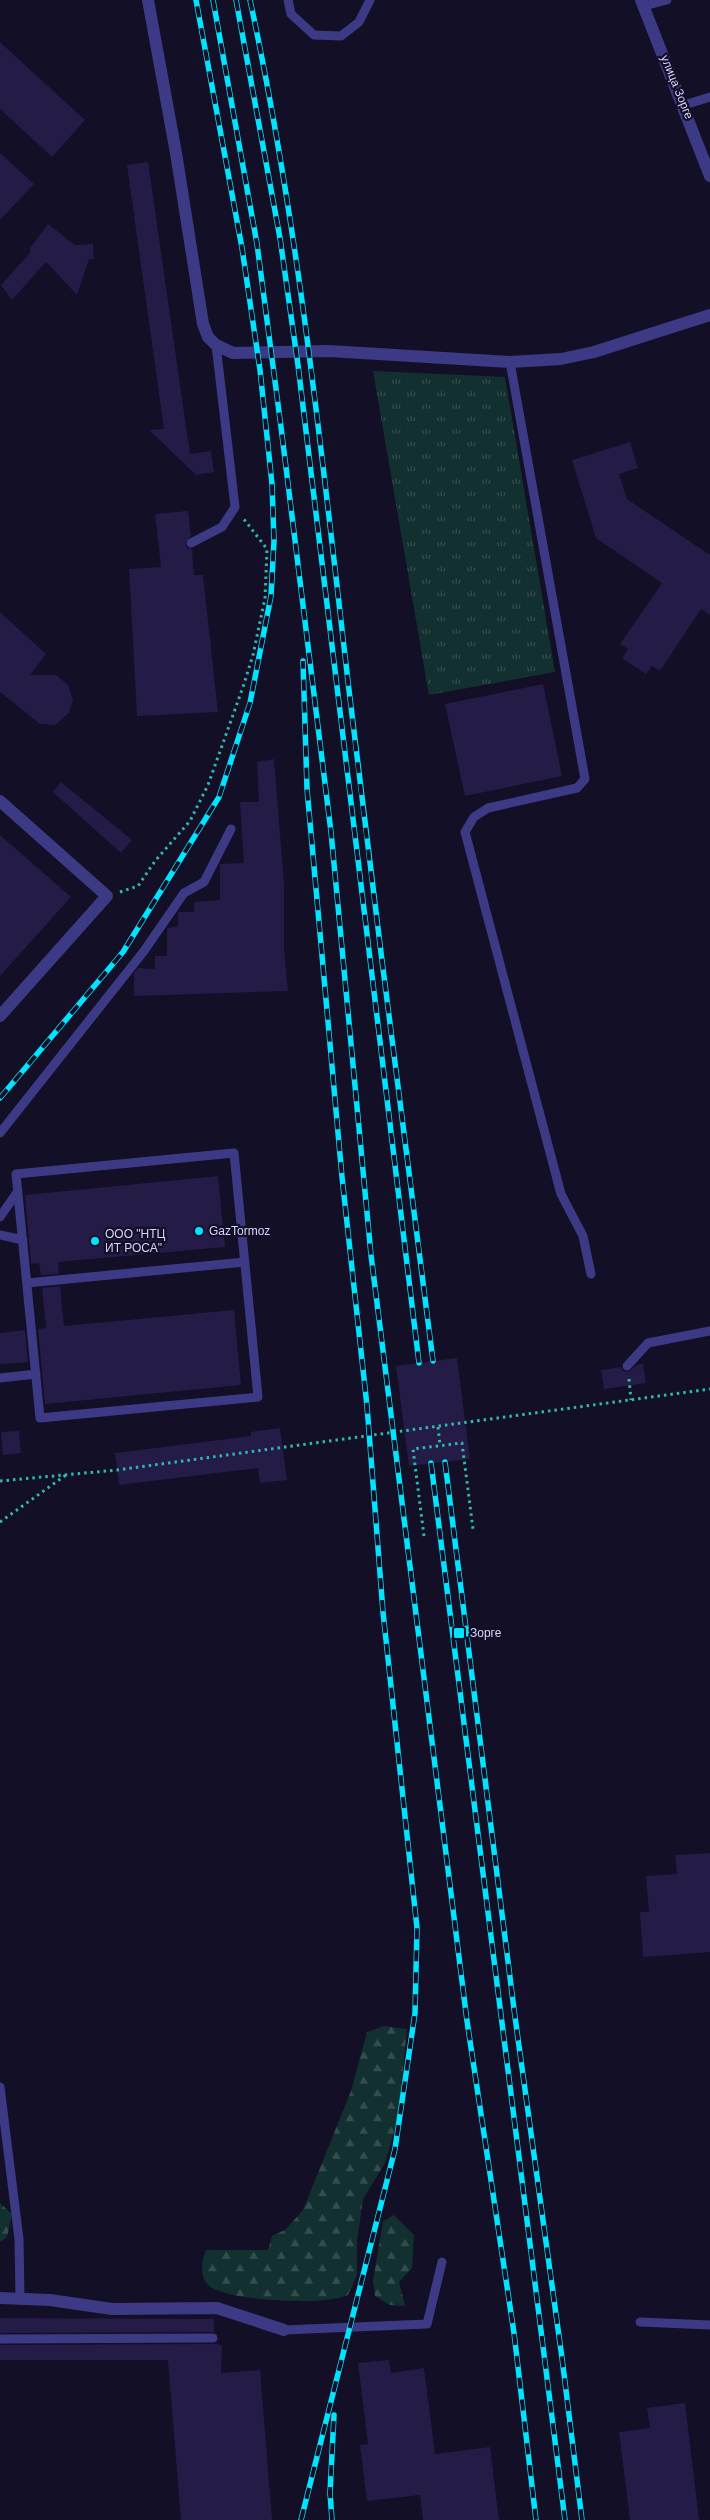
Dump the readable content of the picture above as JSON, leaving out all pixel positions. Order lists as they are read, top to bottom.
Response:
{
  "streets": {
    "street": ["улица Зорге"]
  },
  "places": {
    "other": ["GazTormoz", "ООО \"НТЦ ИТ РОСА\""],
    "transit": ["Зорге"]
  }
}
